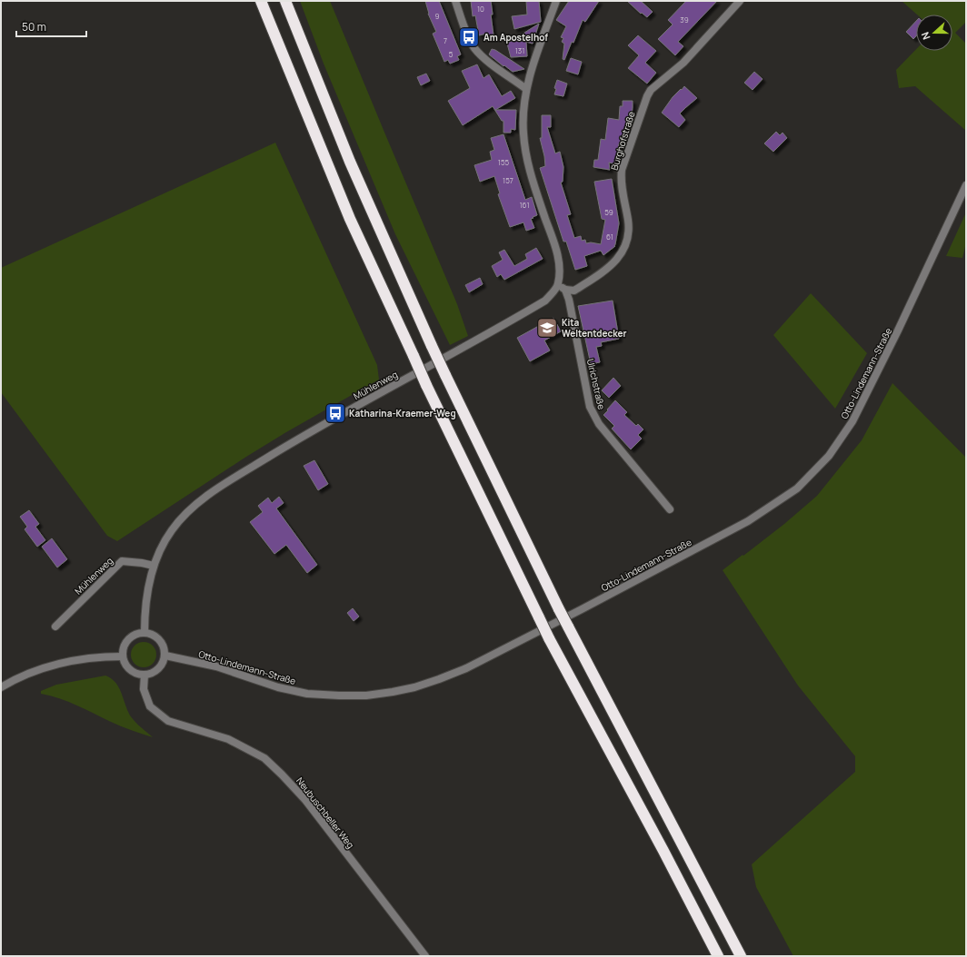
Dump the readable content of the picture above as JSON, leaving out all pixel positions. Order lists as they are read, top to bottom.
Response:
{
  "streets": {
    "street": [
      "Burghofstraße",
      "Otto-Lindemann-Straße",
      "Ulrichstraße",
      "Mühlenweg",
      "Neubuschbeller Weg"
    ]
  },
  "crossings": [
    ["Burghofstraße", "Ulrichstraße"],
    ["Otto-Lindemann-Straße", "Mühlenweg"],
    ["Otto-Lindemann-Straße", "Neubuschbeller Weg"],
    ["Mühlenweg", "Neubuschbeller Weg"]
  ],
  "places": {
    "bus stop": ["Am Apostelhof", "Katharina-Kraemer-Weg"],
    "school or university": ["Kita Weltentdecker"]
  },
  "house_numbers": [
    "10",
    "9",
    "39",
    "7",
    "131",
    "5",
    "155",
    "157",
    "161",
    "59",
    "61"
  ],
  "scale_bar": "50 m",
  "north": "left"
}
